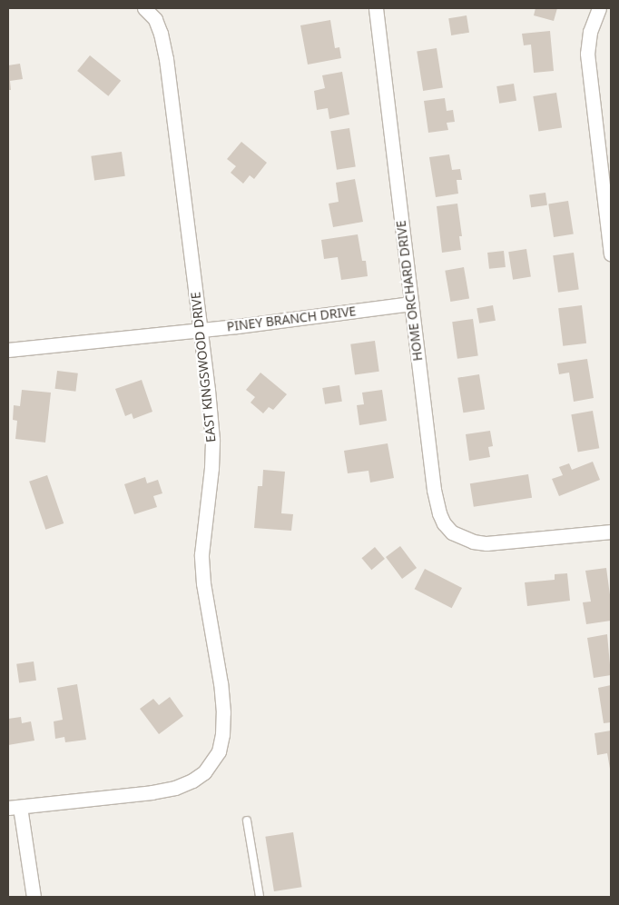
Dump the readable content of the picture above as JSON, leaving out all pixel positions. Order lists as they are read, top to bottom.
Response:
{
  "streets": {
    "street": ["HOME ORCHARD DRIVE", "PINEY BRANCH DRIVE", "EAST KINGSWOOD DRIVE"]
  },
  "crossings": [
    ["HOME ORCHARD DRIVE", "PINEY BRANCH DRIVE"],
    ["PINEY BRANCH DRIVE", "EAST KINGSWOOD DRIVE"]
  ]
}
